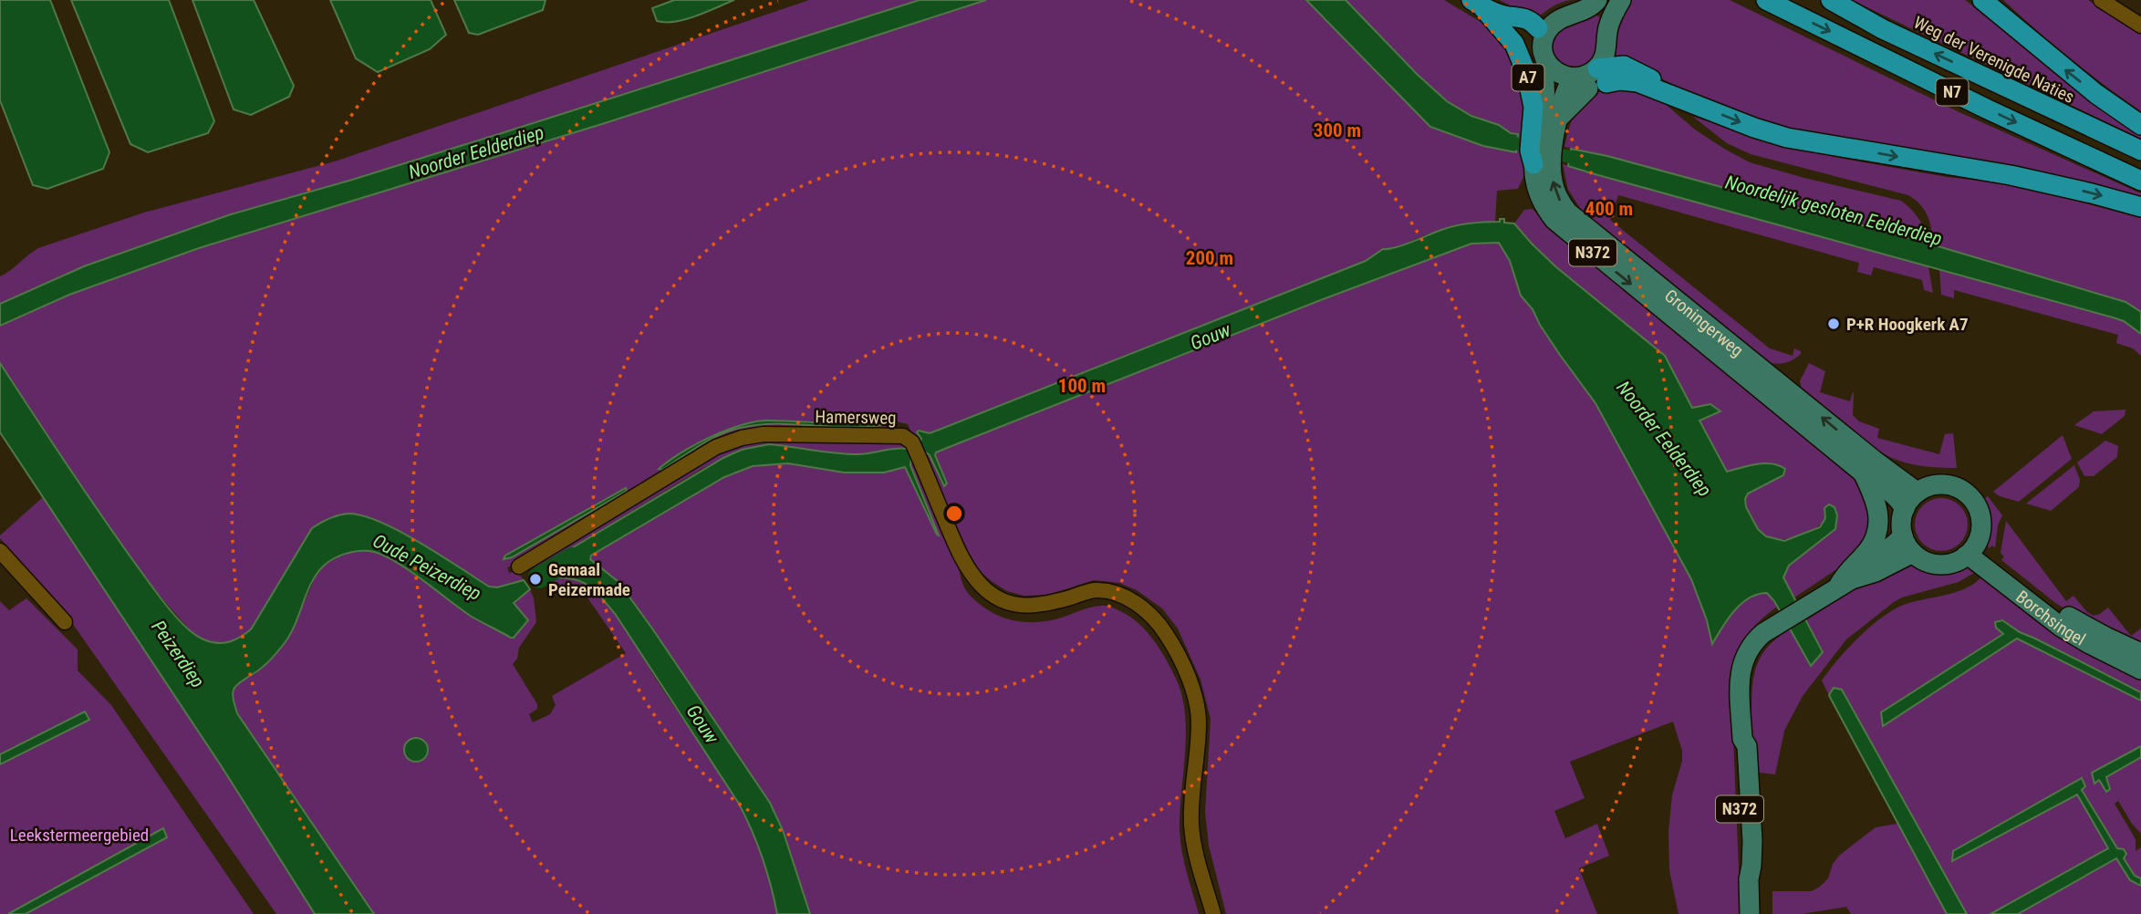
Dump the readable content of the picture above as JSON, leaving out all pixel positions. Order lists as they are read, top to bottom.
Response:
{
  "streets": {
    "highway": ["Weg der Verenigde Naties", "A7", "N7"],
    "main road": ["N372", "Groningerweg", "Borchsingel"],
    "street": ["Hamersweg"]
  },
  "crossings": [
    ["A7", "N372"],
    ["A7", "Groningerweg"],
    ["N372", "Groningerweg"],
    ["N372", "Borchsingel"],
    ["Groningerweg", "Borchsingel"]
  ],
  "water": [
    "Noorder Eelderdiep",
    "Noordelijk gesloten Eelderdiep",
    "Gouw",
    "Oude Peizerdiep",
    "Peizerdiep"
  ],
  "parks": ["Leekstermeergebied"],
  "places": ["P+R Hoogkerk A7", "Gemaal Peizermade"],
  "rings": [
    "300 m",
    "400 m",
    "200 m",
    "100 m"
  ]
}
